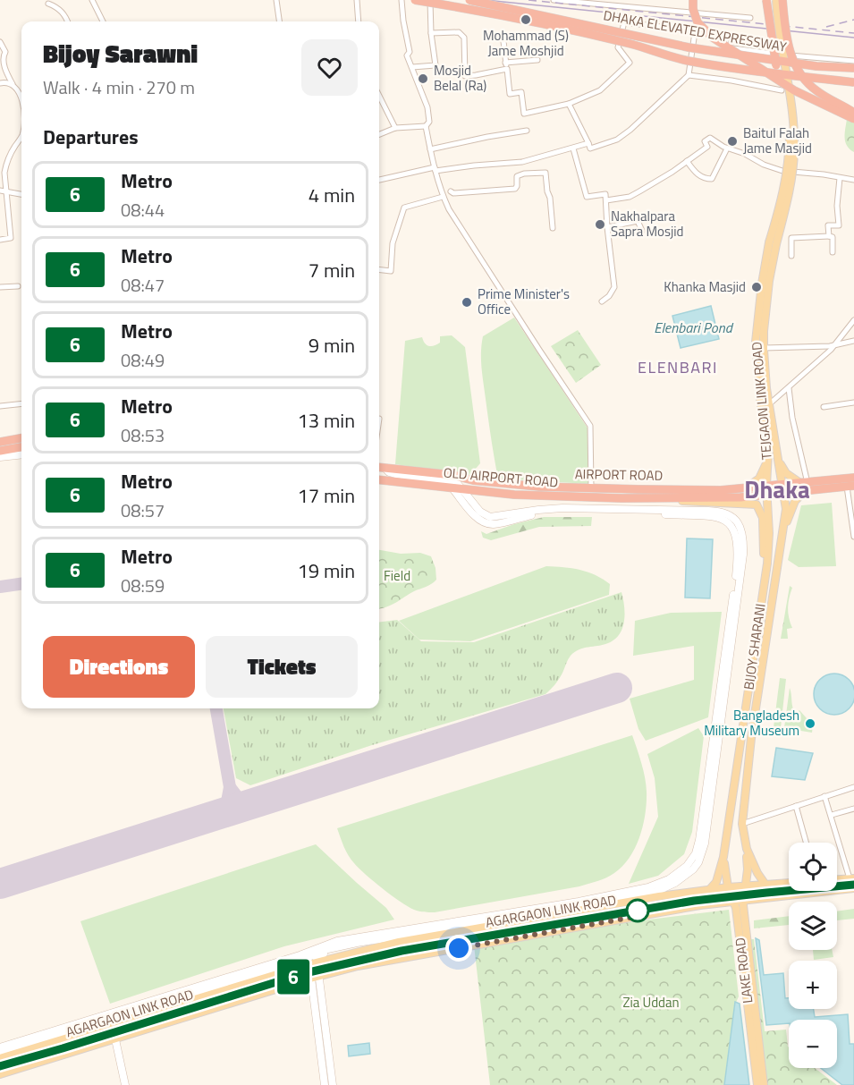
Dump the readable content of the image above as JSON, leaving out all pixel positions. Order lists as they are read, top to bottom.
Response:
{
  "streets": {
    "highway": ["DHAKA ELEVATED EXPRESSWAY", "AIRPORT ROAD", "OLD AIRPORT ROAD"],
    "main road": [
      "TEJGAON LINK ROAD",
      "BIJOY SHARANI",
      "AGARGAON LINK ROAD",
      "LAKE ROAD"
    ]
  },
  "crossings": [
    ["TEJGAON LINK ROAD", "AIRPORT ROAD"],
    ["TEJGAON LINK ROAD", "OLD AIRPORT ROAD"],
    ["TEJGAON LINK ROAD", "BIJOY SHARANI"],
    ["AIRPORT ROAD", "OLD AIRPORT ROAD"],
    ["AIRPORT ROAD", "BIJOY SHARANI"],
    ["AIRPORT ROAD", "AGARGAON LINK ROAD"],
    ["OLD AIRPORT ROAD", "BIJOY SHARANI"],
    ["OLD AIRPORT ROAD", "AGARGAON LINK ROAD"],
    ["BIJOY SHARANI", "LAKE ROAD"]
  ],
  "districts": ["ELENBARI", "Dhaka"],
  "water": ["Elenbari Pond"],
  "parks": ["Field", "Zia Uddan"],
  "places": [
    "Mohammad (S) Jame Moshjid",
    "Mosjid Belal (Ra)",
    "Baitul Falah Jame Masjid",
    "Nakhalpara Sapra Mosjid",
    "Khanka Masjid",
    "Prime Minister's Office",
    "Bangladesh Military Museum"
  ],
  "lines": ["metro line 6"],
  "page": {
    "on_map": "6",
    "heading": [
      ["Bijoy Sarawni", "Walk · 4 min · 270 m"],
      "Departures"
    ],
    "list": [
      {
        "mark": "6",
        "name": "Metro",
        "note": "08:44",
        "value": "4 min"
      },
      {
        "mark": "6",
        "name": "Metro",
        "note": "08:47",
        "value": "7 min"
      },
      {
        "mark": "6",
        "name": "Metro",
        "note": "08:49",
        "value": "9 min"
      },
      {
        "mark": "6",
        "name": "Metro",
        "note": "08:53",
        "value": "13 min"
      },
      {
        "mark": "6",
        "name": "Metro",
        "note": "08:57",
        "value": "17 min"
      },
      {
        "mark": "6",
        "name": "Metro",
        "note": "08:59",
        "value": "19 min"
      }
    ],
    "buttons": ["Directions", "Tickets"],
    "map_buttons": ["+", "−"]
  }
}
